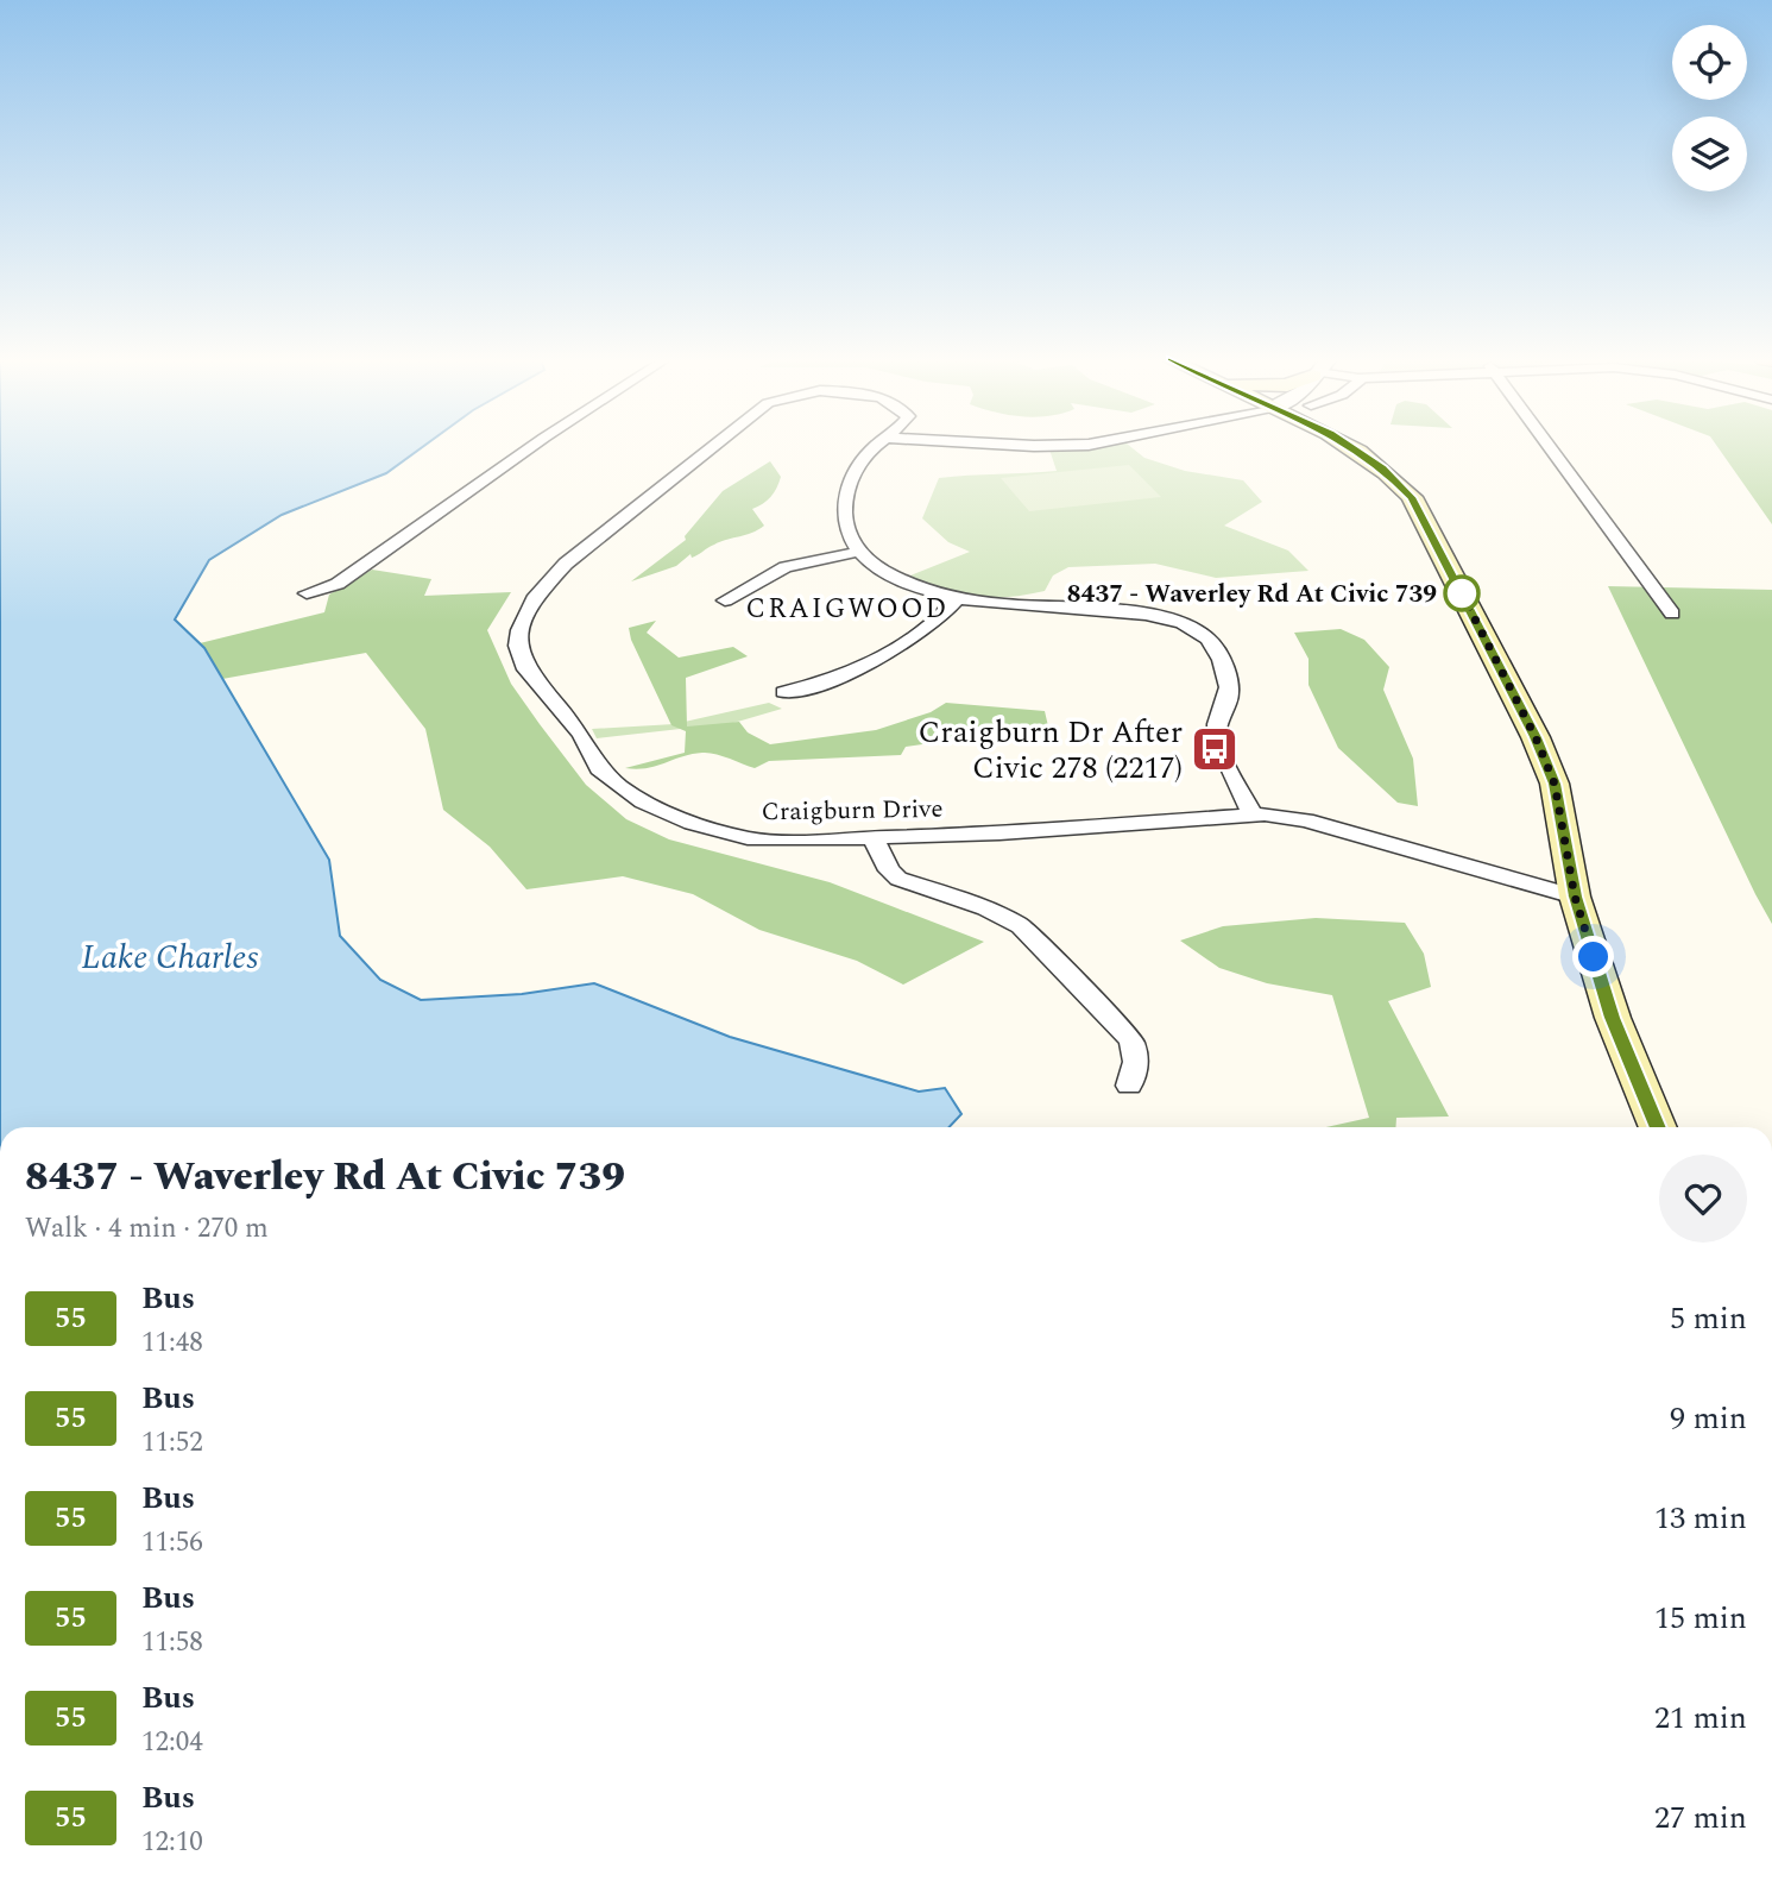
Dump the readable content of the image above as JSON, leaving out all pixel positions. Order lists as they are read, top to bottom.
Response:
{
  "streets": {
    "street": ["Craigburn Drive"]
  },
  "districts": ["CRAIGWOOD"],
  "water": ["Lake Charles"],
  "places": {
    "other": ["8437 - Waverley Rd At Civic 739"],
    "bus stop": ["Craigburn Dr After Civic 278 (2217)"]
  },
  "lines": ["bus line 55"],
  "page": {
    "heading": ["8437 - Waverley Rd At Civic 739", "Walk · 4 min · 270 m"],
    "list": [
      {
        "mark": "55",
        "name": "Bus",
        "note": "11:48",
        "value": "5 min"
      },
      {
        "mark": "55",
        "name": "Bus",
        "note": "11:52",
        "value": "9 min"
      },
      {
        "mark": "55",
        "name": "Bus",
        "note": "11:56",
        "value": "13 min"
      },
      {
        "mark": "55",
        "name": "Bus",
        "note": "11:58",
        "value": "15 min"
      },
      {
        "mark": "55",
        "name": "Bus",
        "note": "12:04",
        "value": "21 min"
      },
      {
        "mark": "55",
        "name": "Bus",
        "note": "12:10",
        "value": "27 min"
      }
    ]
  }
}
